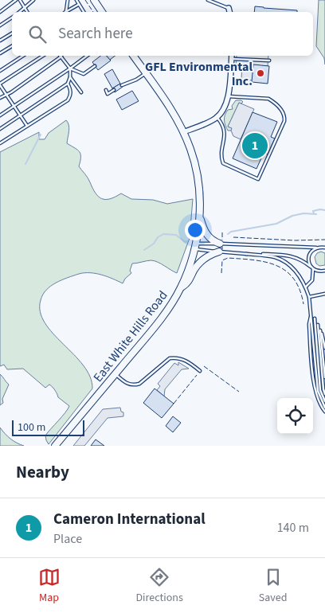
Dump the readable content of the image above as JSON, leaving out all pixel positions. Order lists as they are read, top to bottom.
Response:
{
  "streets": {
    "main road": ["East White Hills Road"]
  },
  "places": ["GFL Environmental Inc."],
  "scale_bar": "100 m",
  "page": {
    "search": "Search here",
    "pins": "1",
    "scale": "100 m",
    "heading": "Nearby",
    "list": [
      {
        "mark": "1",
        "name": "Cameron International",
        "note": "Place",
        "value": "140 m"
      }
    ],
    "nav": ["Map", "Directions", "Saved"]
  }
}
